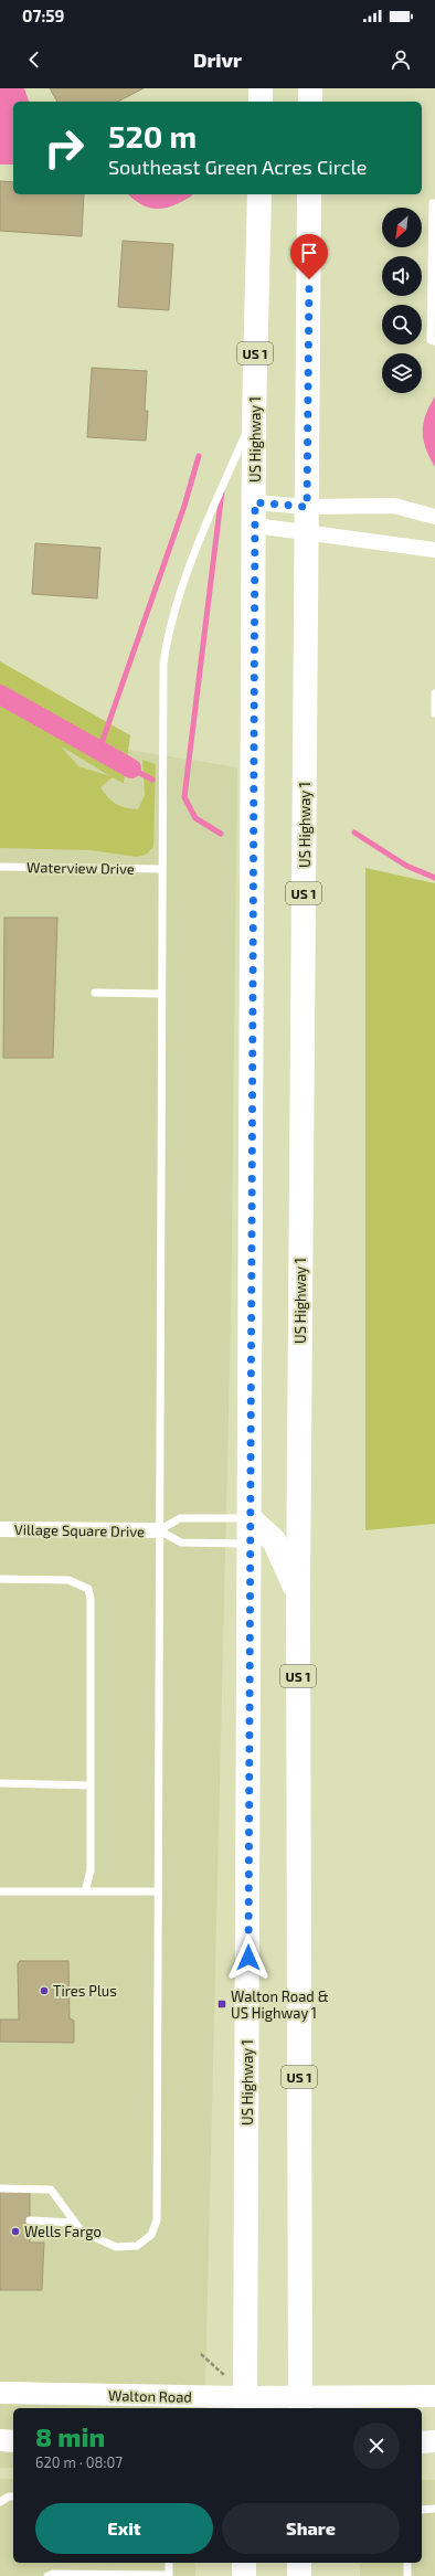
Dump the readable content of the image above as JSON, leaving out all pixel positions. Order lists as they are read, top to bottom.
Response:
{
  "streets": {
    "main road": ["US 1", "US Highway 1", "Walton Road"],
    "street": ["Village Square Drive"],
    "lane": ["Waterview Drive"]
  },
  "crossings": [
    ["US Highway 1", "Village Square Drive"],
    ["US Highway 1", "Walton Road"]
  ],
  "places": {
    "other": ["Tires Plus", "Wells Fargo"],
    "transit": ["Walton Road & US Highway 1"]
  },
  "north": "bottom left",
  "page": {
    "status": "07:59",
    "header": "Drivr",
    "turn": ["520 m", "Southeast Green Acres Circle"],
    "heading": ["8 min", "620 m · 08:07"],
    "buttons": ["Exit", "Share"]
  }
}
